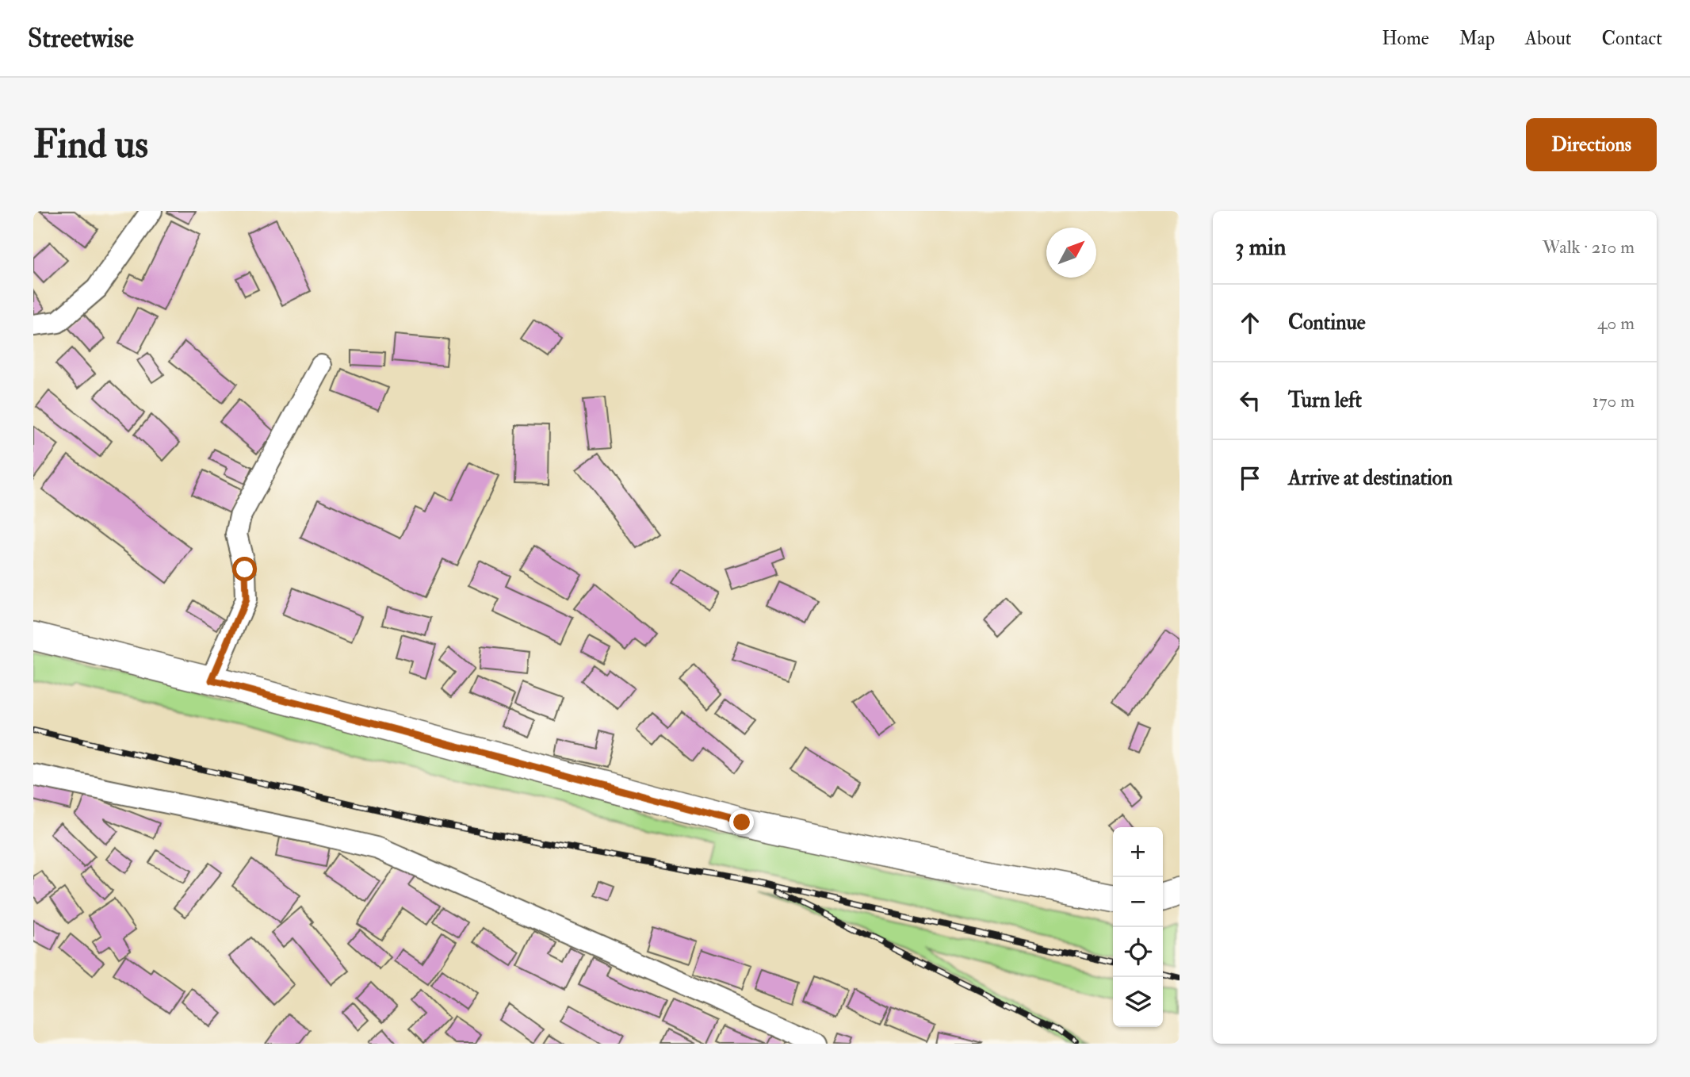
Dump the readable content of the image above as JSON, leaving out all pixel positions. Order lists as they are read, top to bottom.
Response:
{
  "north": "top right",
  "page": {
    "header": "Streetwise",
    "nav": [
      "Home",
      "Map",
      "About",
      "Contact"
    ],
    "buttons": "Directions",
    "title": "Find us",
    "heading": ["3 min", "Walk · 210 m"],
    "list": [
      ["Continue", "40 m"],
      ["Turn left", "170 m"],
      "Arrive at destination"
    ],
    "map_buttons": ["+", "−"]
  }
}
